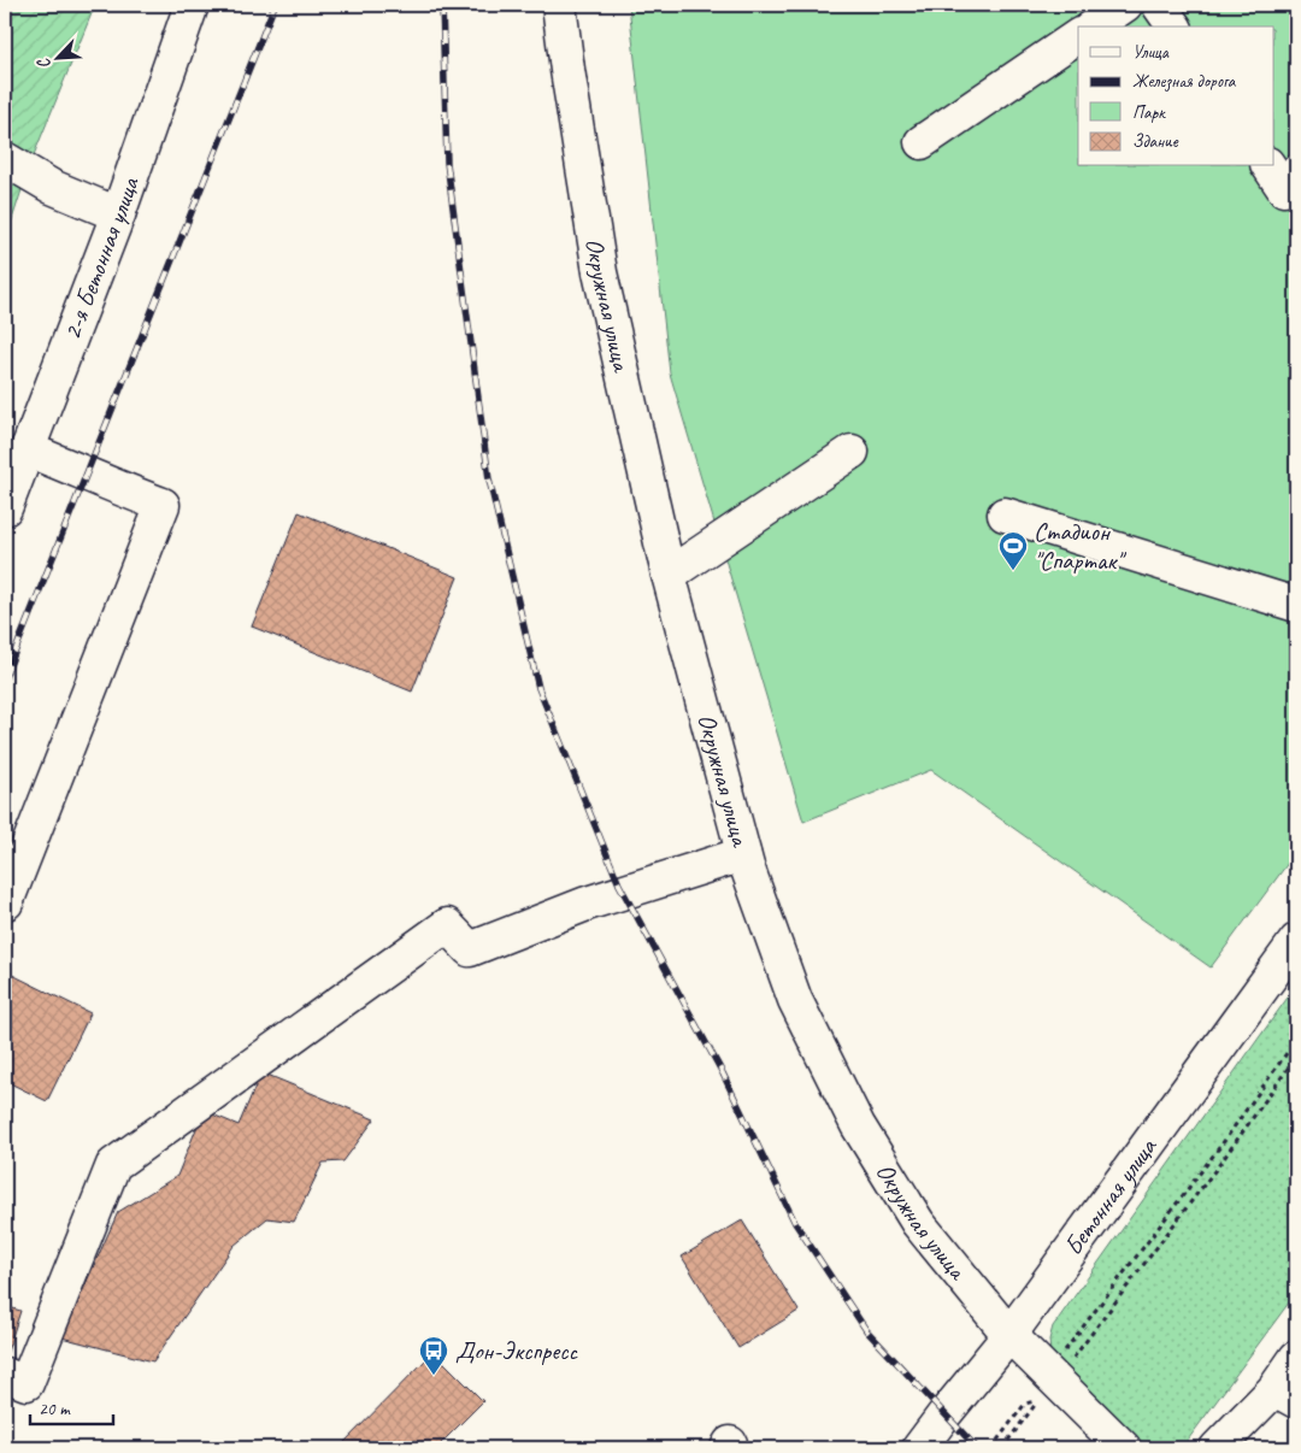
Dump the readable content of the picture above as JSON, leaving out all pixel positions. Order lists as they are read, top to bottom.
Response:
{
  "streets": {
    "street": ["2-я Бетонная улица", "Окружная улица", "Бетонная улица"]
  },
  "crossings": [
    ["Окружная улица", "Бетонная улица"]
  ],
  "places": {
    "sports": ["Стадион \"Спартак\""],
    "bus stop": ["Дон-Экспресс"]
  },
  "legend": [
    "Улица",
    "Железная дорога",
    "Парк",
    "Здание"
  ],
  "scale_bar": "20 m",
  "north": "bottom left"
}
